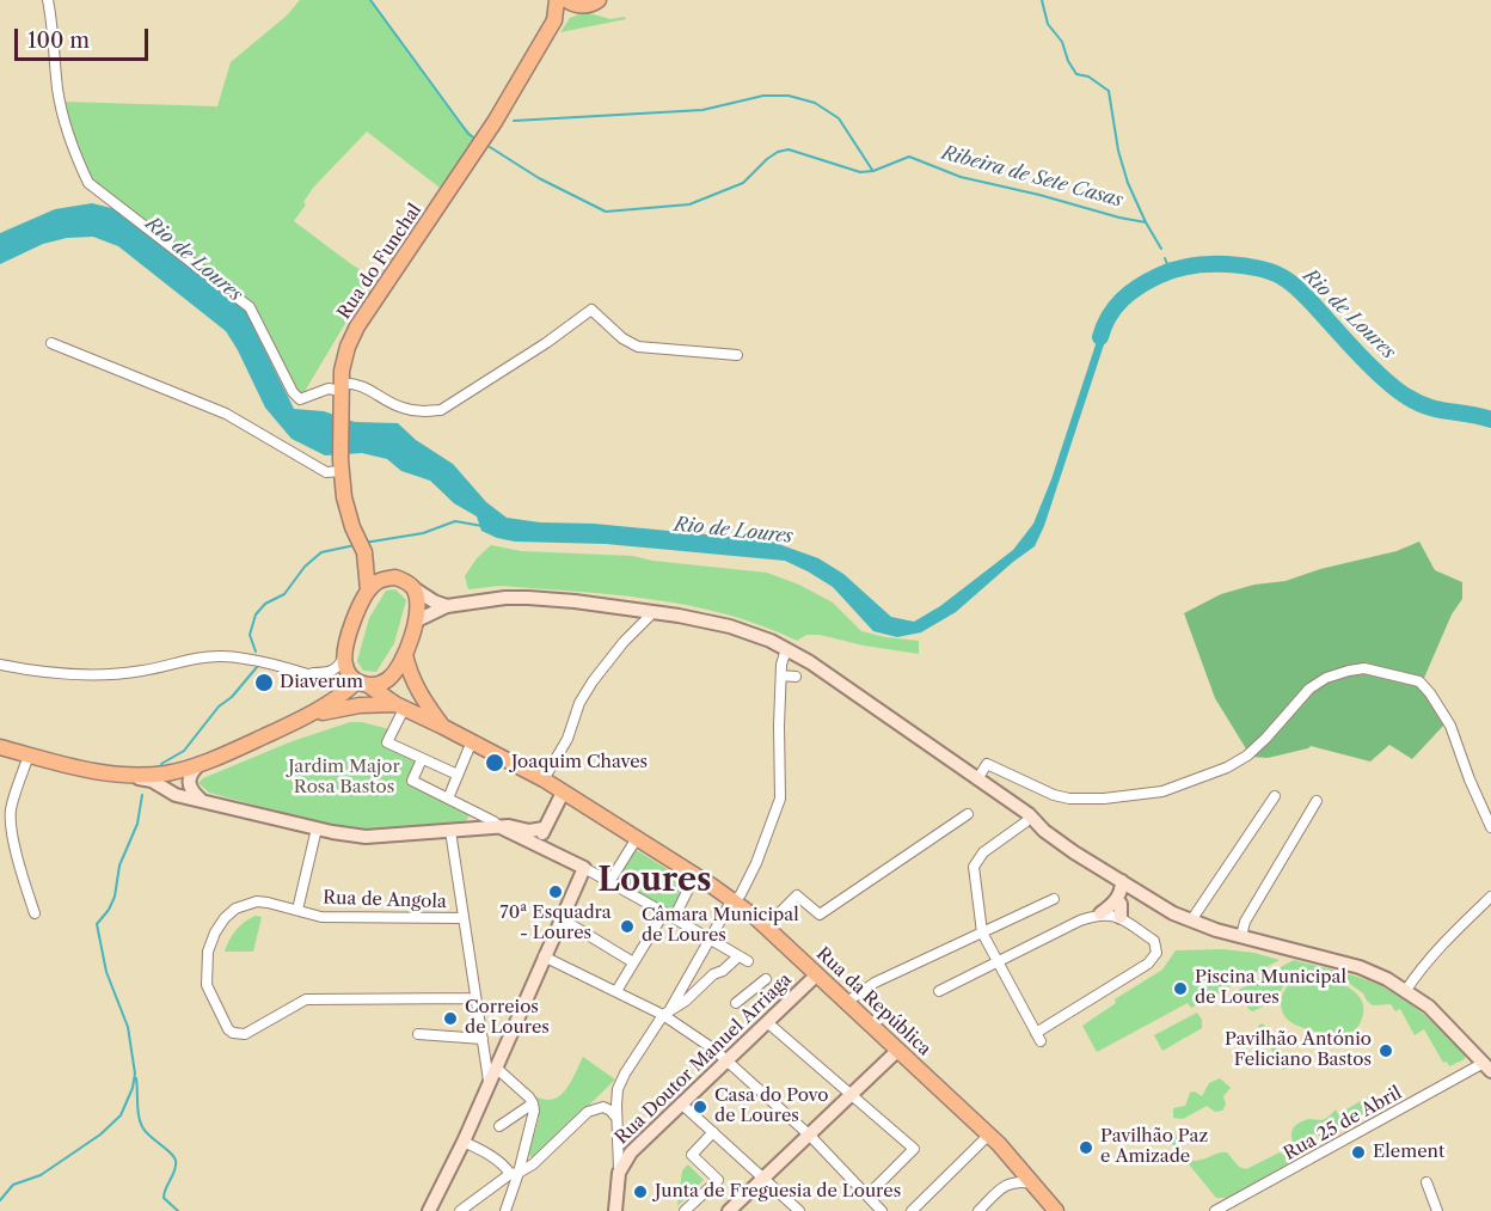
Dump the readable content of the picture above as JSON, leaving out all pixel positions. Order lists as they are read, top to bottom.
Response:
{
  "streets": {
    "main road": ["Rua do Funchal", "Rua da República"],
    "street": ["Rua de Angola", "Rua Doutor Manuel Arriaga", "Rua 25 de Abril"]
  },
  "crossings": [
    ["Rua da República", "Rua Doutor Manuel Arriaga"]
  ],
  "districts": ["Loures"],
  "water": ["Ribeira de Sete Casas", "Rio de Loures"],
  "parks": ["Jardim Major Rosa Bastos"],
  "places": [
    "Diaverum",
    "Joaquim Chaves",
    "70ª Esquadra - Loures",
    "Câmara Municipal de Loures",
    "Piscina Municipal de Loures",
    "Correios de Loures",
    "Pavilhão António Feliciano Bastos",
    "Casa do Povo de Loures",
    "Pavilhão Paz e Amizade",
    "Element",
    "Junta de Freguesia de Loures"
  ],
  "scale_bar": "100 m"
}
